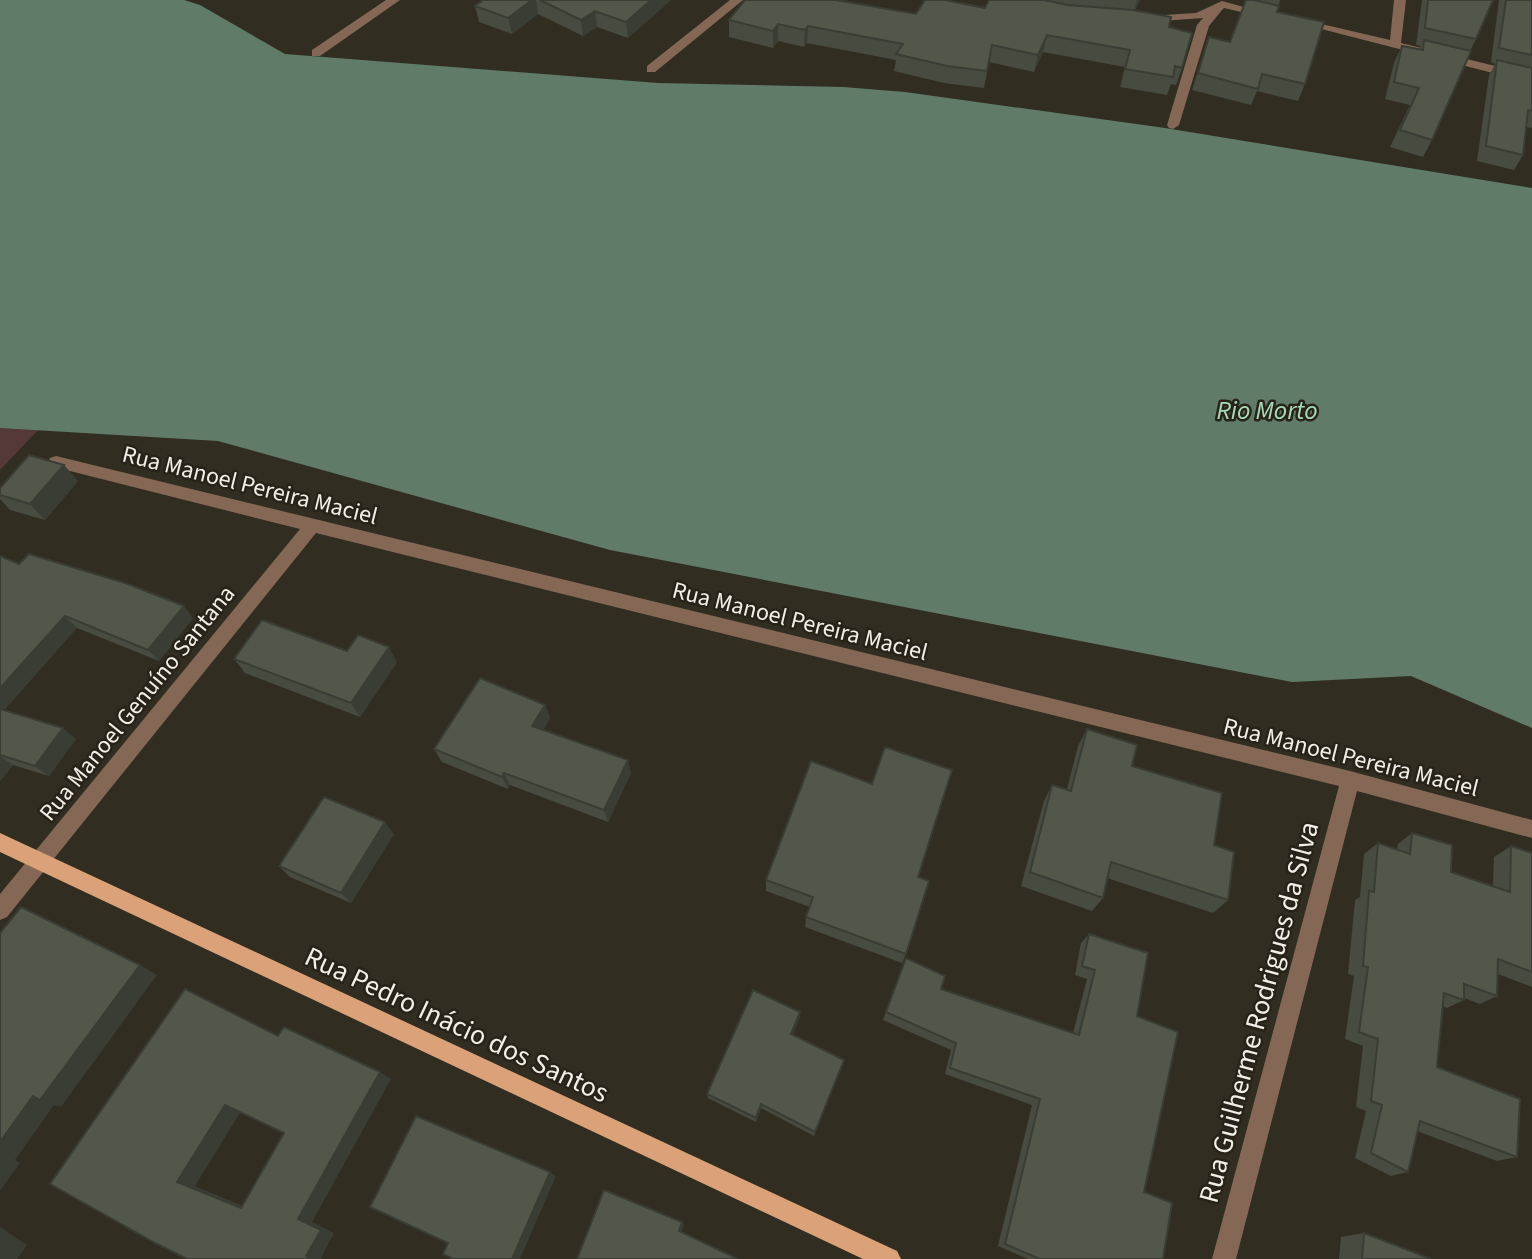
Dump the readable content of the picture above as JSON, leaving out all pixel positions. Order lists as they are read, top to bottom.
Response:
{
  "streets": {
    "main road": ["Rua Pedro Inácio dos Santos"],
    "street": ["Rua Manoel Pereira Maciel", "Rua Manoel Genuíno Santana", "Rua Guilherme Rodrigues da Silva"]
  },
  "crossings": [
    ["Rua Manoel Pereira Maciel", "Rua Manoel Genuíno Santana"],
    ["Rua Manoel Pereira Maciel", "Rua Guilherme Rodrigues da Silva"],
    ["Rua Manoel Genuíno Santana", "Rua Pedro Inácio dos Santos"]
  ],
  "water": ["Rio Morto"]
}
